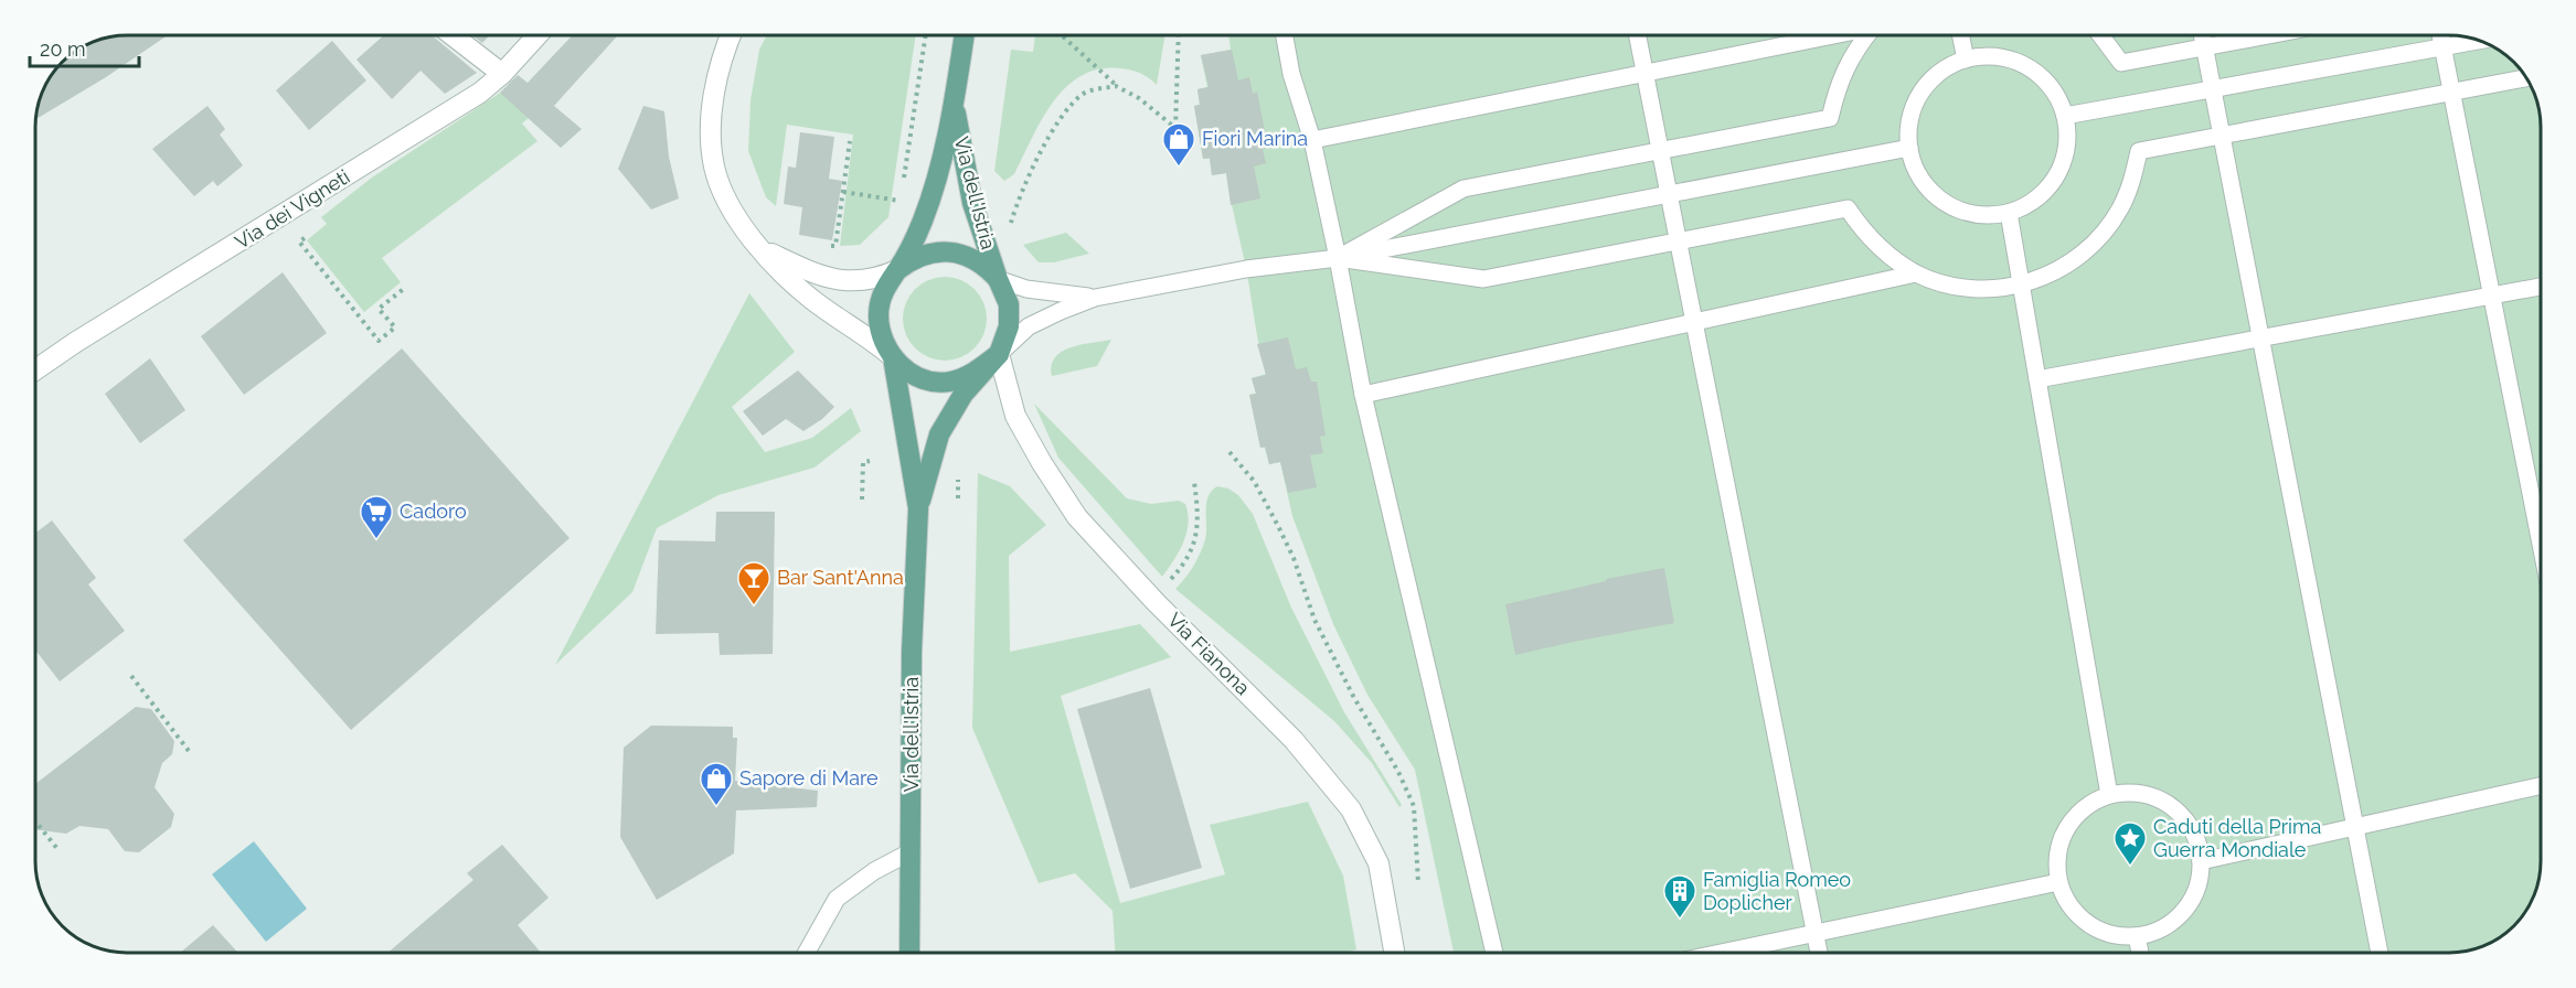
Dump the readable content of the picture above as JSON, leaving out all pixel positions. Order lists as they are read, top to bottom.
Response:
{
  "streets": {
    "main road": ["Via dell'Istria"],
    "street": ["Via dei Vigneti", "Via Fianona"]
  },
  "crossings": [
    ["Via dell'Istria", "Via Fianona"]
  ],
  "places": {
    "shop": ["Fiori Marina", "Sapore di Mare"],
    "supermarket": ["Cadoro"],
    "bar": ["Bar Sant'Anna"],
    "place": ["Caduti della Prima Guerra Mondiale"],
    "building": ["Famiglia Romeo Doplicher"]
  },
  "scale_bar": "20 m"
}
